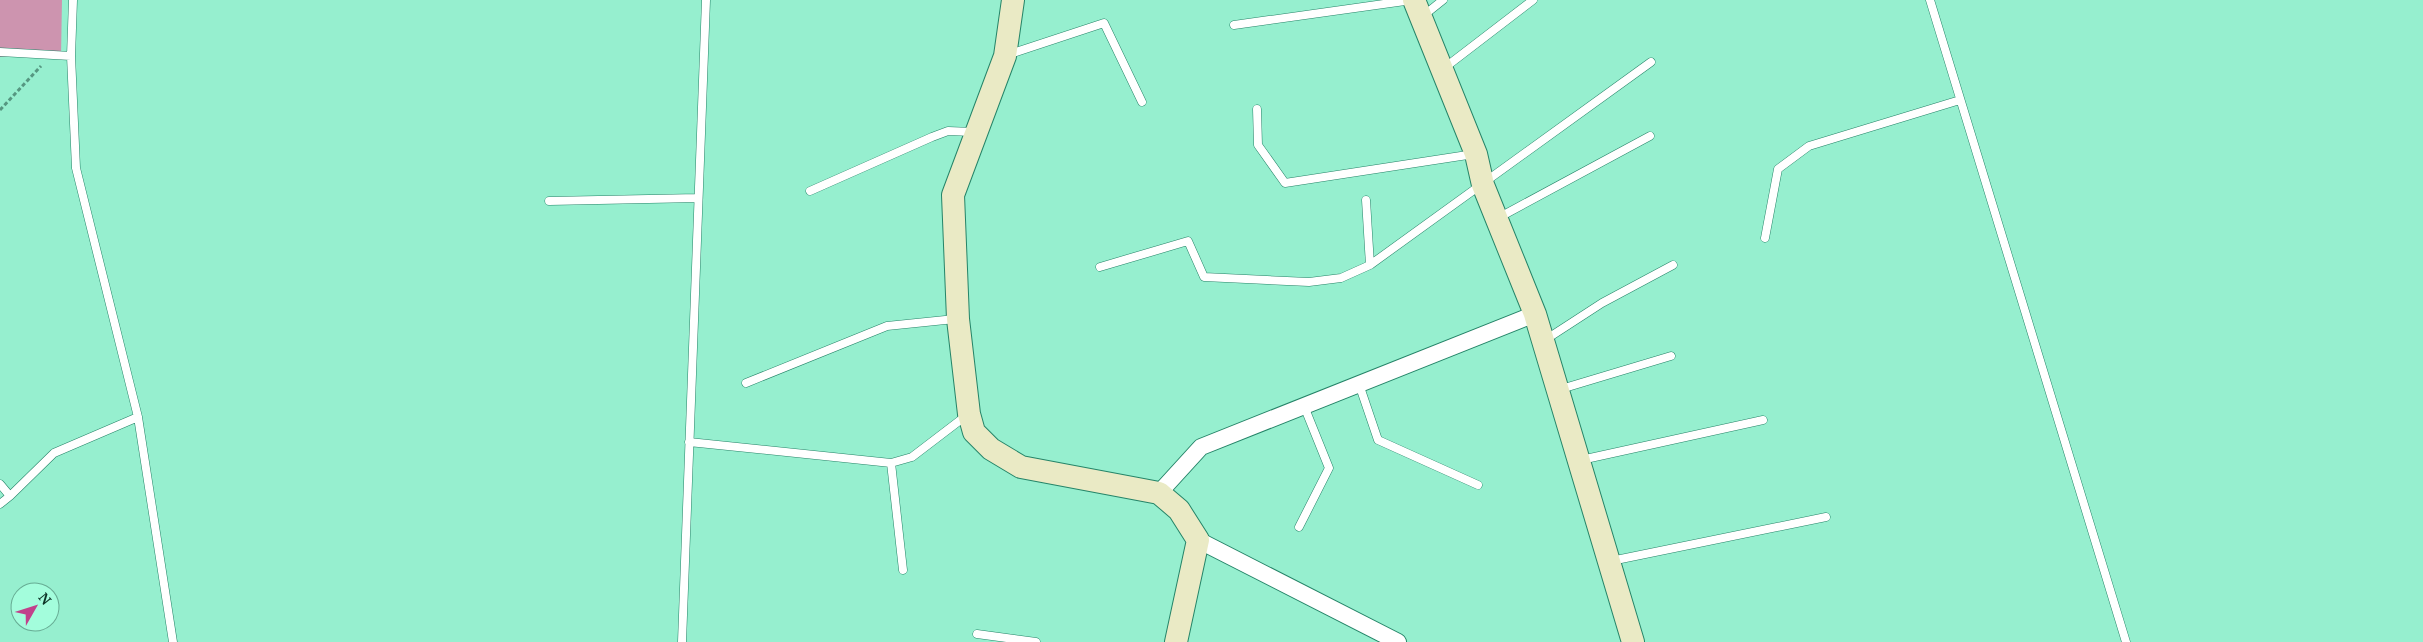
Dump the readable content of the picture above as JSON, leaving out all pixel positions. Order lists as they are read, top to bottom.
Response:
{
  "north": "top right"
}
